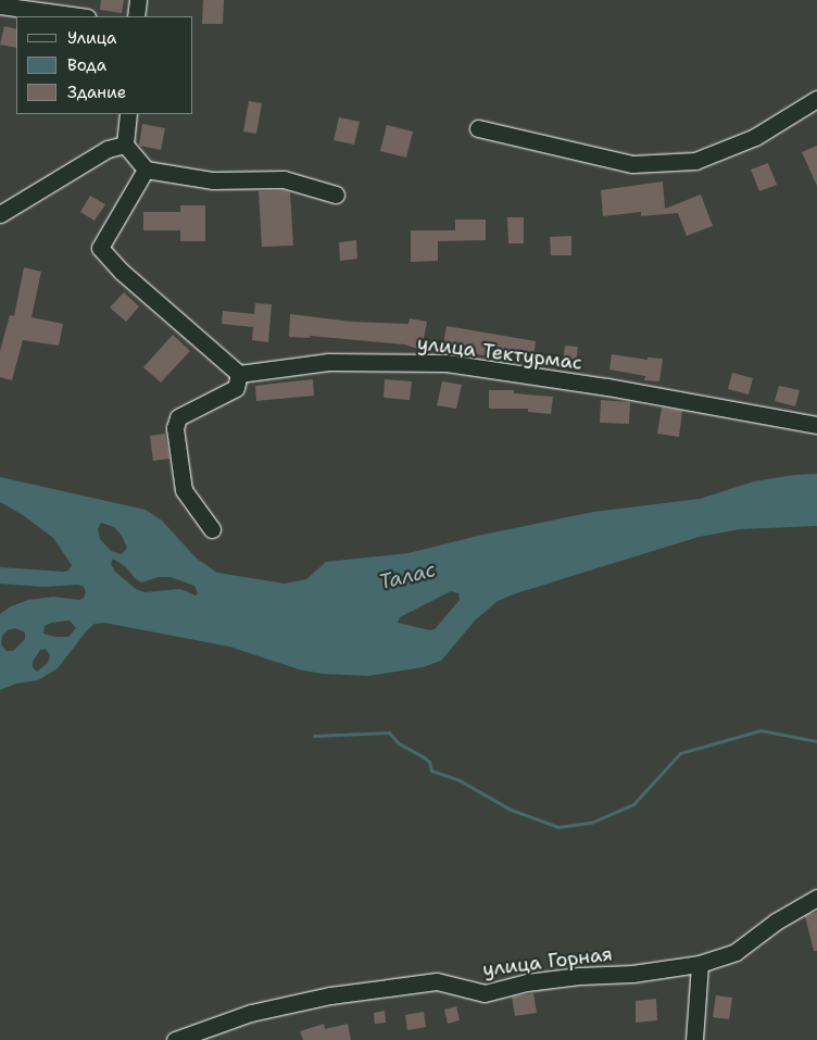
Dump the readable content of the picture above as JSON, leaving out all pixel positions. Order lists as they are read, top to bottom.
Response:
{
  "streets": {
    "street": ["улица Тектурмас", "улица Горная"]
  },
  "water": ["Талас"],
  "legend": ["Улица", "Вода", "Здание"]
}
